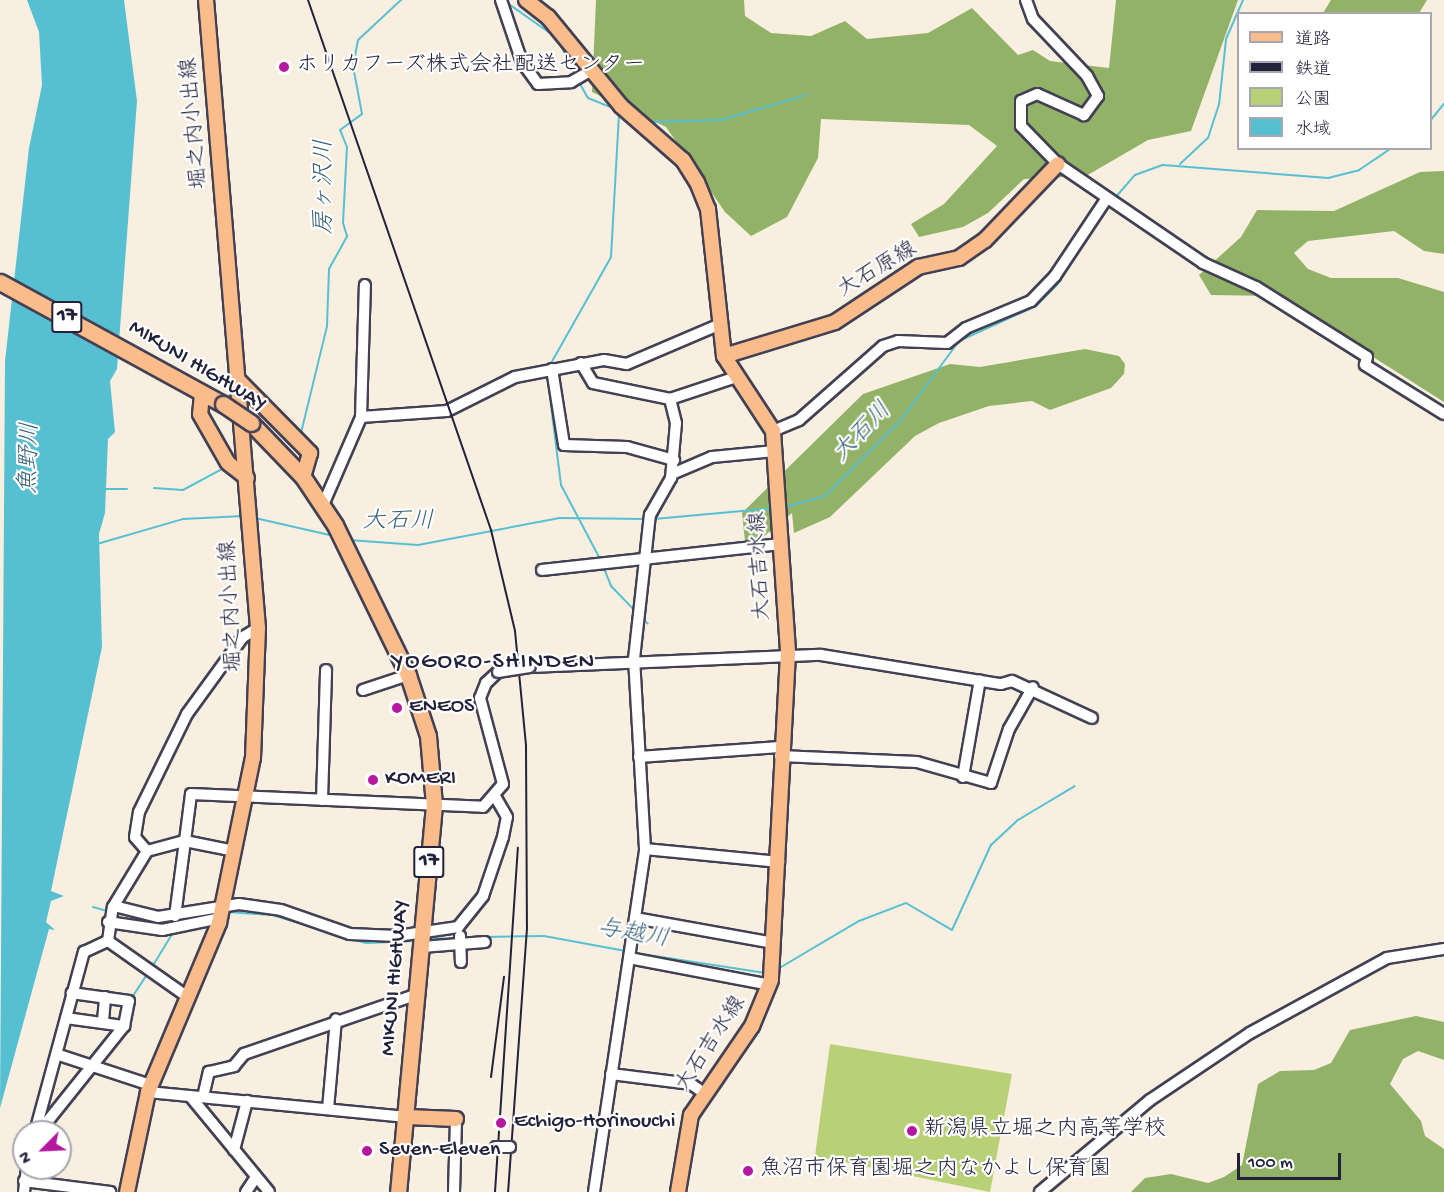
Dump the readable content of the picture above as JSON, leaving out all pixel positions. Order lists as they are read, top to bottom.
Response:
{
  "streets": {
    "highway": ["17", "MIKUNI HIGHWAY"],
    "main road": ["堀之内小出線", "大石原線", "大石吉水線"]
  },
  "crossings": [
    ["大石原線", "大石吉水線"]
  ],
  "districts": ["YOGORO-SHINDEN"],
  "water": [
    "房ヶ沢川",
    "大石川",
    "魚野川",
    "与越川"
  ],
  "places": [
    "ホリカフーズ株式会社配送センター",
    "ENEOS",
    "KOMERI",
    "Echigo-Horinouchi",
    "新潟県立堀之内高等学校",
    "Seven-Eleven",
    "魚沼市保育園堀之内なかよし保育園"
  ],
  "legend": [
    "道路",
    "鉄道",
    "公園",
    "水域"
  ],
  "scale_bar": "100 m",
  "north": "bottom left"
}
